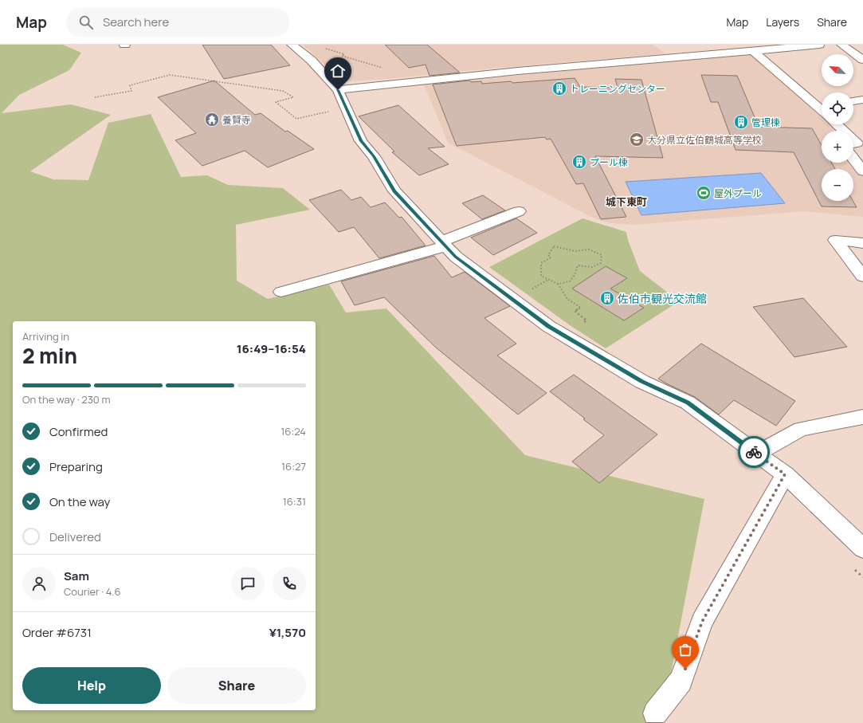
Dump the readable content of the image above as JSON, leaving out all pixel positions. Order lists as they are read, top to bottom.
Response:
{
  "districts": ["城下東町"],
  "places": {
    "building": [
      "トレーニングセンター",
      "管理棟",
      "プール棟",
      "佐伯市観光交流館"
    ],
    "temple": ["養賢寺"],
    "school or university": ["大分県立佐伯鶴城高等学校"],
    "sports": ["屋外プール"]
  },
  "north": "top left",
  "page": {
    "header": "Map",
    "search": "Search here",
    "nav": ["Map", "Layers", "Share"],
    "map_buttons": ["+", "−"],
    "heading": ["2 min", "Arriving in", "16:49–16:54"],
    "panel": [
      "Sam",
      "Courier · 4.6",
      "Order #6731",
      "¥1,570"
    ],
    "bar": "On the way · 230 m",
    "list": [
      ["Confirmed", "16:24"],
      ["Preparing", "16:27"],
      ["On the way", "16:31"],
      "Delivered"
    ],
    "buttons": ["Help", "Share"]
  }
}
